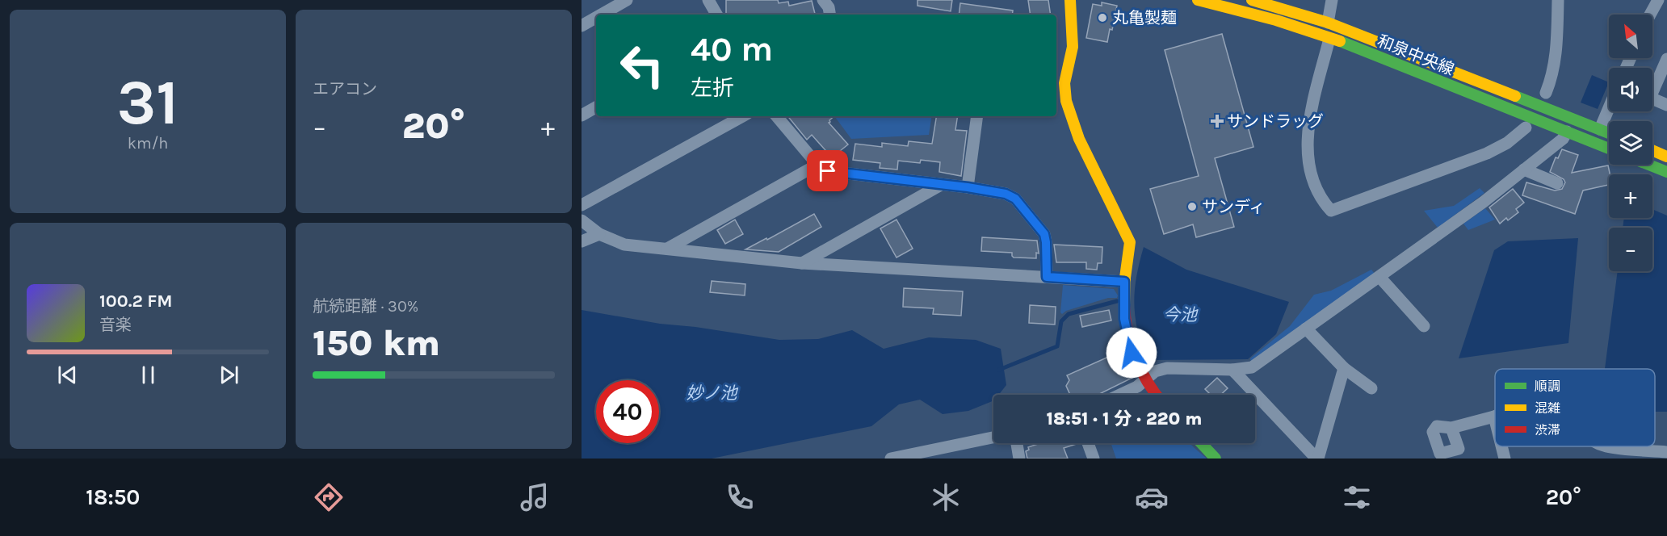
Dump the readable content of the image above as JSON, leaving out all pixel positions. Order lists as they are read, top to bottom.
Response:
{
  "streets": {
    "street": ["和泉中央線"]
  },
  "water": ["今池", "妙ノ池"],
  "places": {
    "other": ["丸亀製麺", "サンディ"],
    "health": ["サンドラッグ"]
  },
  "legend": ["順調", "混雑", "渋滞"],
  "north": "top left",
  "page": {
    "tile": [
      ["31", "km/h"],
      "エアコン",
      ["航続距離 · 30%", "150 km"]
    ],
    "map_buttons": ["+", "−"],
    "turn": ["40 m", "左折"],
    "heat": ["−", "20°", "+"],
    "song": ["100.2 FM", "音楽"],
    "limit": "40",
    "trip": "18:51 · 1 分 · 220 m",
    "tabs": ["18:50", "20°"]
  }
}
